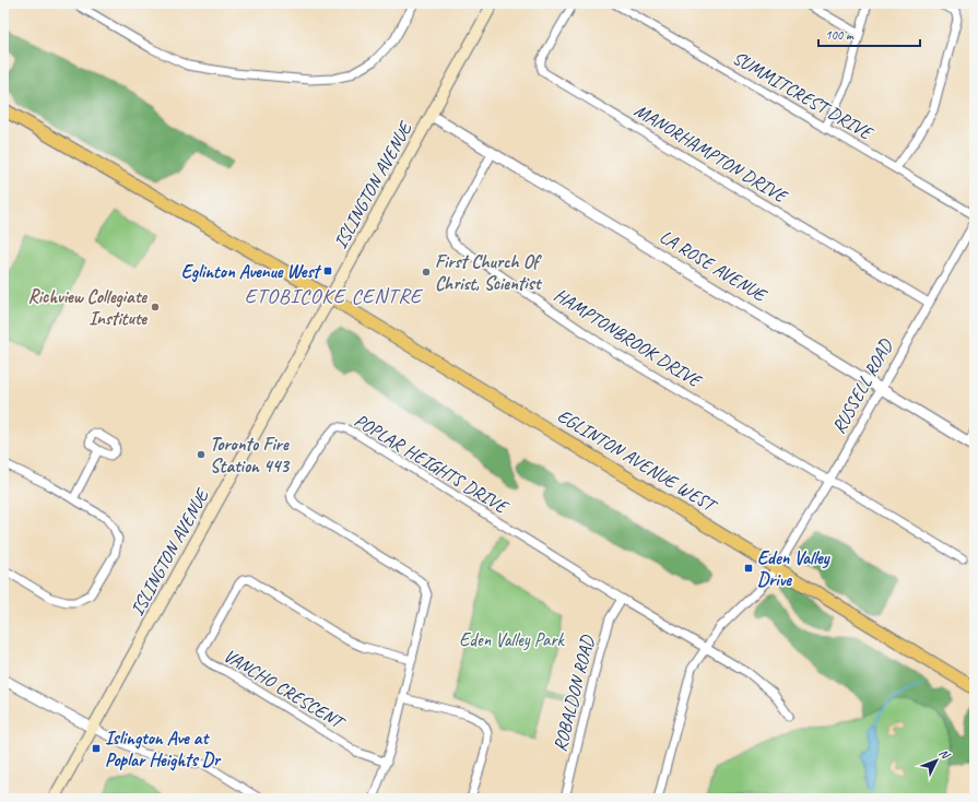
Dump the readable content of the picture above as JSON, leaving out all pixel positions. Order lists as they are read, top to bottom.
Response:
{
  "streets": {
    "main road": ["ISLINGTON AVENUE", "EGLINTON AVENUE WEST"],
    "street": [
      "SUMMITCREST DRIVE",
      "MANORHAMPTON DRIVE",
      "LA ROSE AVENUE",
      "HAMPTONBROOK DRIVE",
      "RUSSELL ROAD",
      "POPLAR HEIGHTS DRIVE",
      "VANCHO CRESCENT",
      "ROBALDON ROAD"
    ]
  },
  "crossings": [
    ["MANORHAMPTON DRIVE", "RUSSELL ROAD"],
    ["ISLINGTON AVENUE", "LA ROSE AVENUE"],
    ["ISLINGTON AVENUE", "EGLINTON AVENUE WEST"],
    ["LA ROSE AVENUE", "HAMPTONBROOK DRIVE"],
    ["LA ROSE AVENUE", "RUSSELL ROAD"],
    ["HAMPTONBROOK DRIVE", "RUSSELL ROAD"],
    ["RUSSELL ROAD", "EGLINTON AVENUE WEST"],
    ["POPLAR HEIGHTS DRIVE", "VANCHO CRESCENT"],
    ["POPLAR HEIGHTS DRIVE", "ROBALDON ROAD"]
  ],
  "districts": ["ETOBICOKE CENTRE"],
  "parks": ["Eden Valley Park"],
  "places": {
    "transit": ["Eglinton Avenue West", "Eden Valley Drive", "Islington Ave at Poplar Heights Dr"],
    "other": ["First Church Of Christ, Scientist", "Richview Collegiate Institute", "Toronto Fire Station 443"]
  },
  "scale_bar": "100 m",
  "north": "top right"
}
